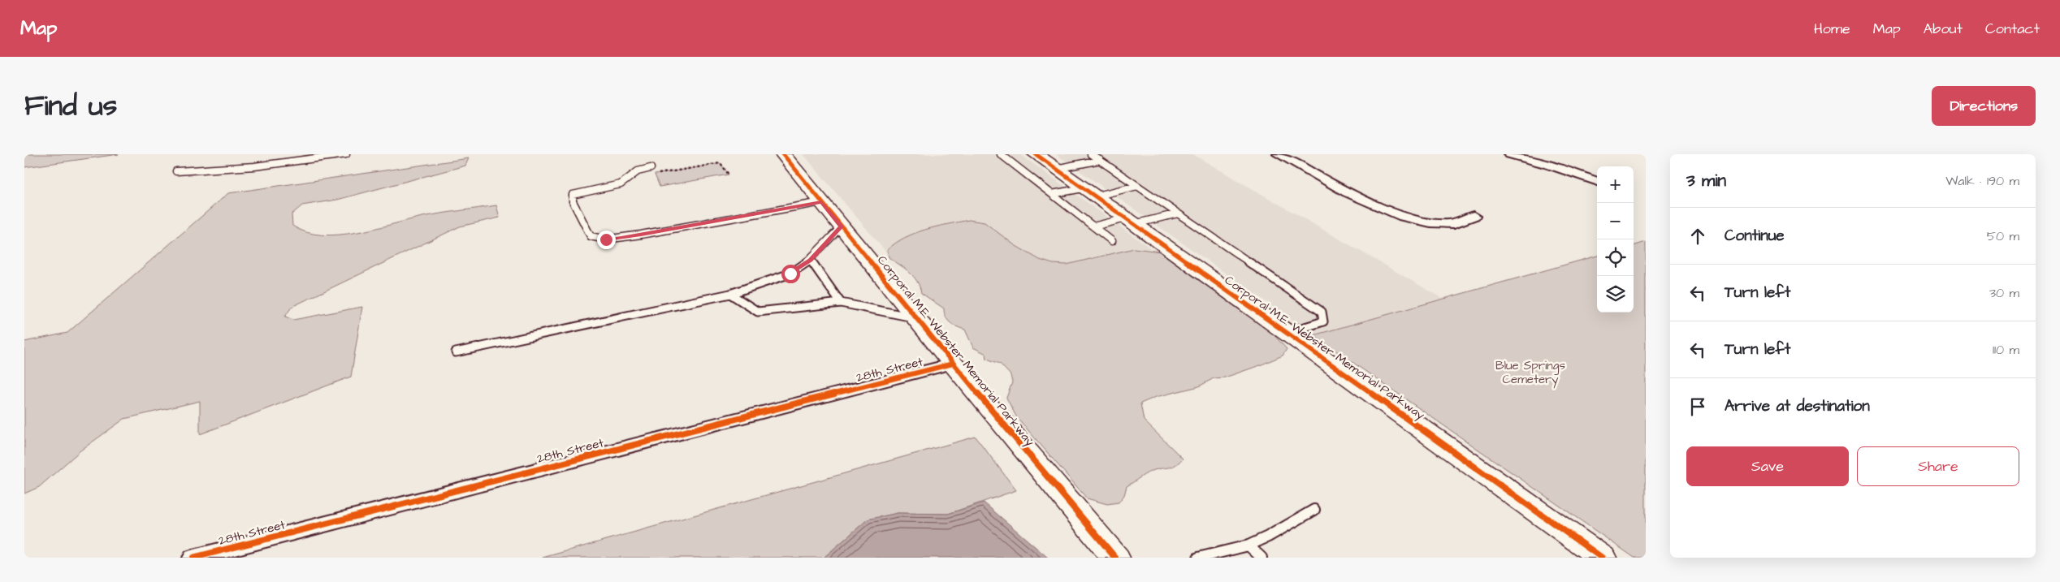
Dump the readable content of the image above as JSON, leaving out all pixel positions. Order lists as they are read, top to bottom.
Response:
{
  "streets": {
    "main road": ["Corporal M.E. Webster Memorial Parkway"],
    "street": ["28th Street"]
  },
  "crossings": [
    ["Corporal M.E. Webster Memorial Parkway", "28th Street"]
  ],
  "parks": ["Blue Springs Cemetery"],
  "page": {
    "header": "Map",
    "nav": [
      "Home",
      "Map",
      "About",
      "Contact"
    ],
    "title": "Find us",
    "buttons": [
      "Directions",
      ["Save", "Share"]
    ],
    "heading": ["3 min", "Walk · 190 m"],
    "map_buttons": ["+", "−"],
    "list": [
      ["Continue", "50 m"],
      ["Turn left", "30 m"],
      ["Turn left", "110 m"],
      "Arrive at destination"
    ]
  }
}
